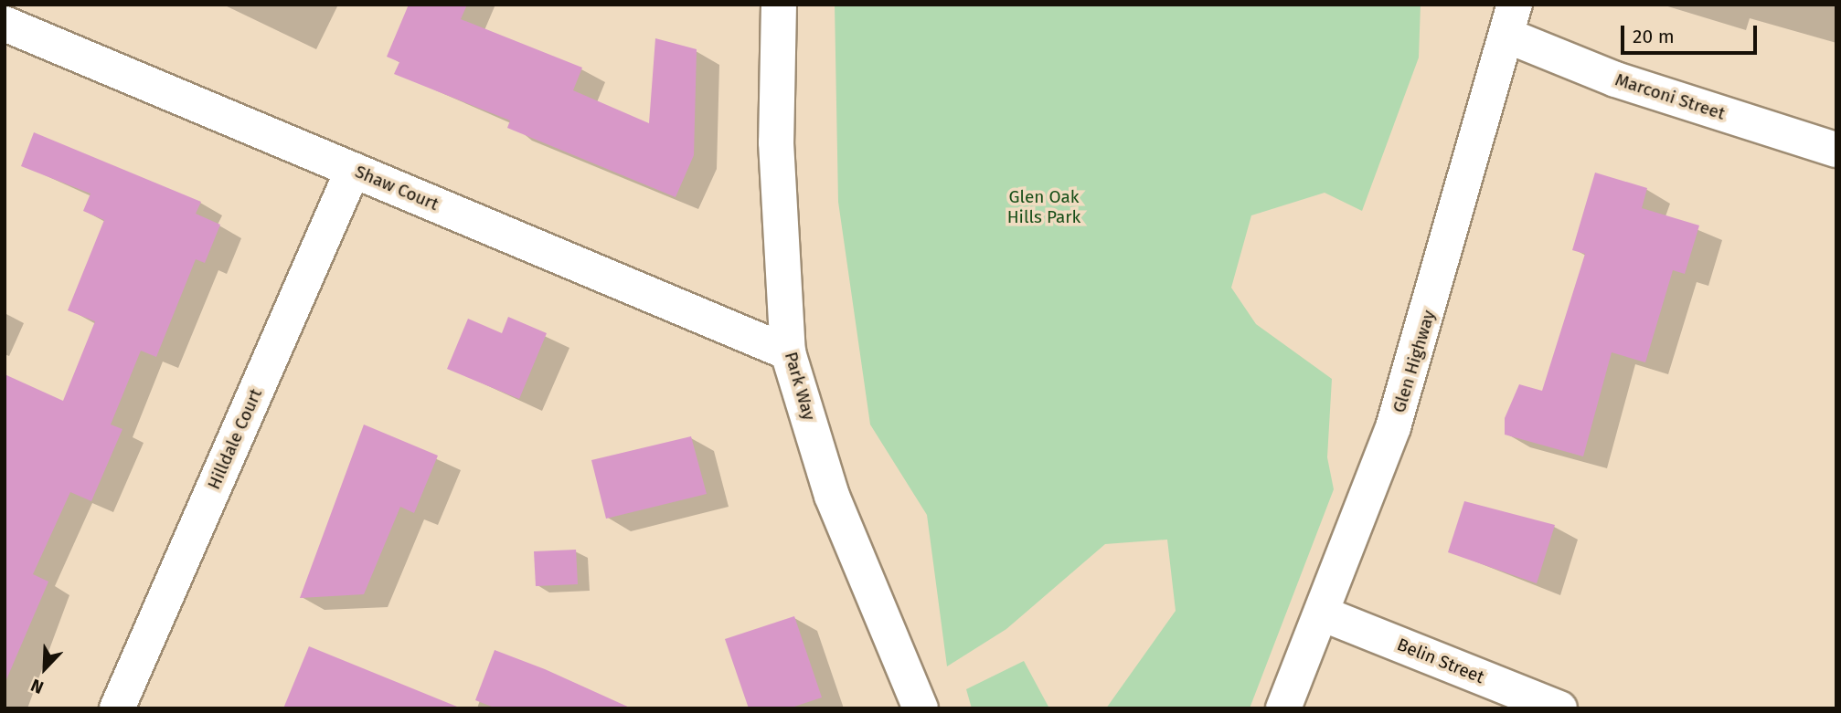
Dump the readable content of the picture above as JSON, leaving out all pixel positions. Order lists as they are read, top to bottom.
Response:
{
  "streets": {
    "street": [
      "Marconi Street",
      "Shaw Court",
      "Glen Highway",
      "Park Way",
      "Hilldale Court",
      "Belin Street"
    ]
  },
  "crossings": [
    ["Marconi Street", "Glen Highway"],
    ["Shaw Court", "Park Way"],
    ["Shaw Court", "Hilldale Court"],
    ["Glen Highway", "Belin Street"]
  ],
  "parks": ["Glen Oak Hills Park"],
  "scale_bar": "20 m",
  "north": "bottom left"
}
